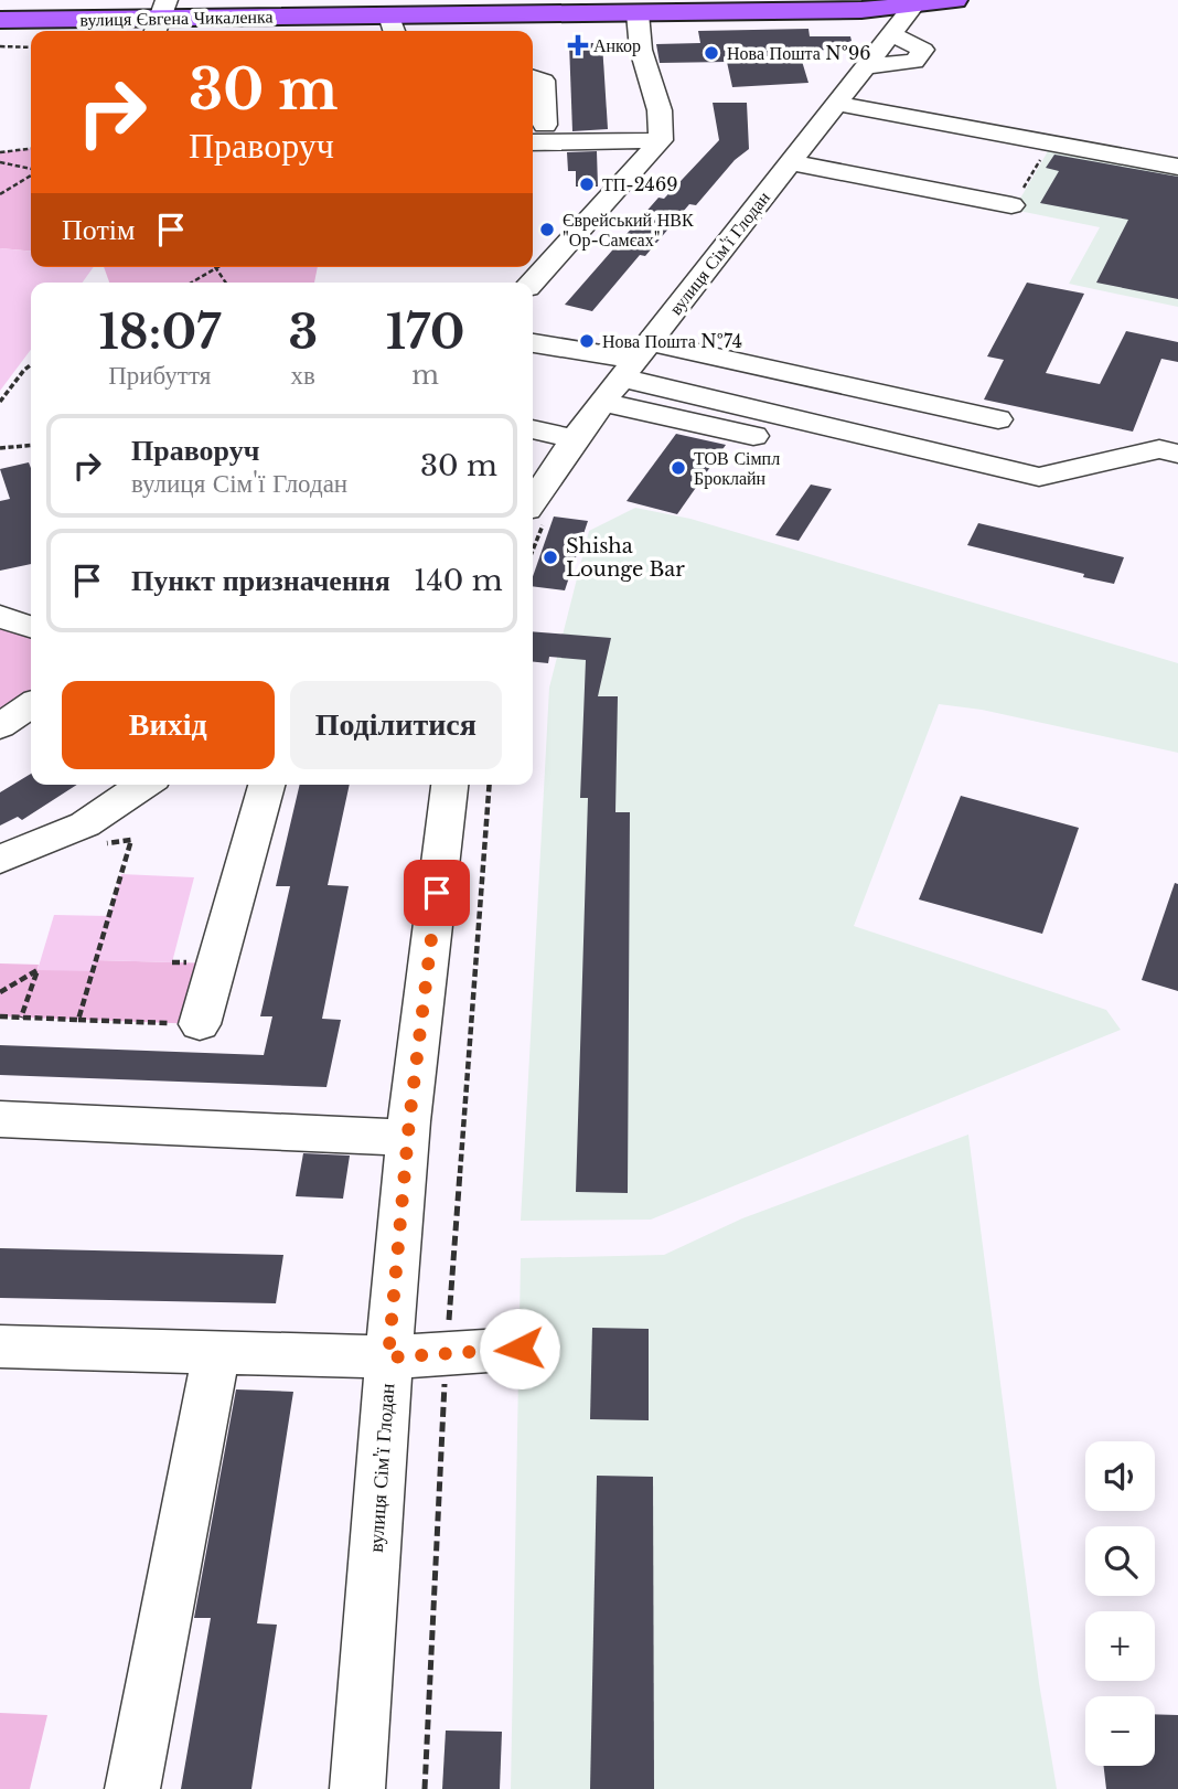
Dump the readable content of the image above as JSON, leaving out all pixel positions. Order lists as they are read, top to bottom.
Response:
{
  "streets": {
    "main road": ["вулиця Євгена Чикаленка"],
    "street": ["вулиця Сім'ї Глодан"]
  },
  "crossings": [
    ["вулиця Євгена Чикаленка", "вулиця Сім'ї Глодан"]
  ],
  "places": {
    "health": ["Анкор"],
    "other": [
      "Нова Пошта №96",
      "ТП-2469",
      "Єврейський НВК \"Ор-Самєах\"",
      "Нова Пошта №74",
      "ТОВ Сімпл Броклайн",
      "Shisha Lounge Bar"
    ]
  },
  "page": {
    "turn": ["30 m", "Праворуч"],
    "then": "Потім",
    "eta": [
      "18:07",
      "Прибуття",
      "3",
      "хв",
      "170",
      "m"
    ],
    "list": [
      {
        "name": "Праворуч",
        "note": "вулиця Сім'ї Глодан",
        "value": "30 m"
      },
      {
        "name": "Пункт призначення",
        "value": "140 m"
      }
    ],
    "buttons": ["Вихід", "Поділитися"],
    "map_buttons": ["+", "−"]
  }
}
